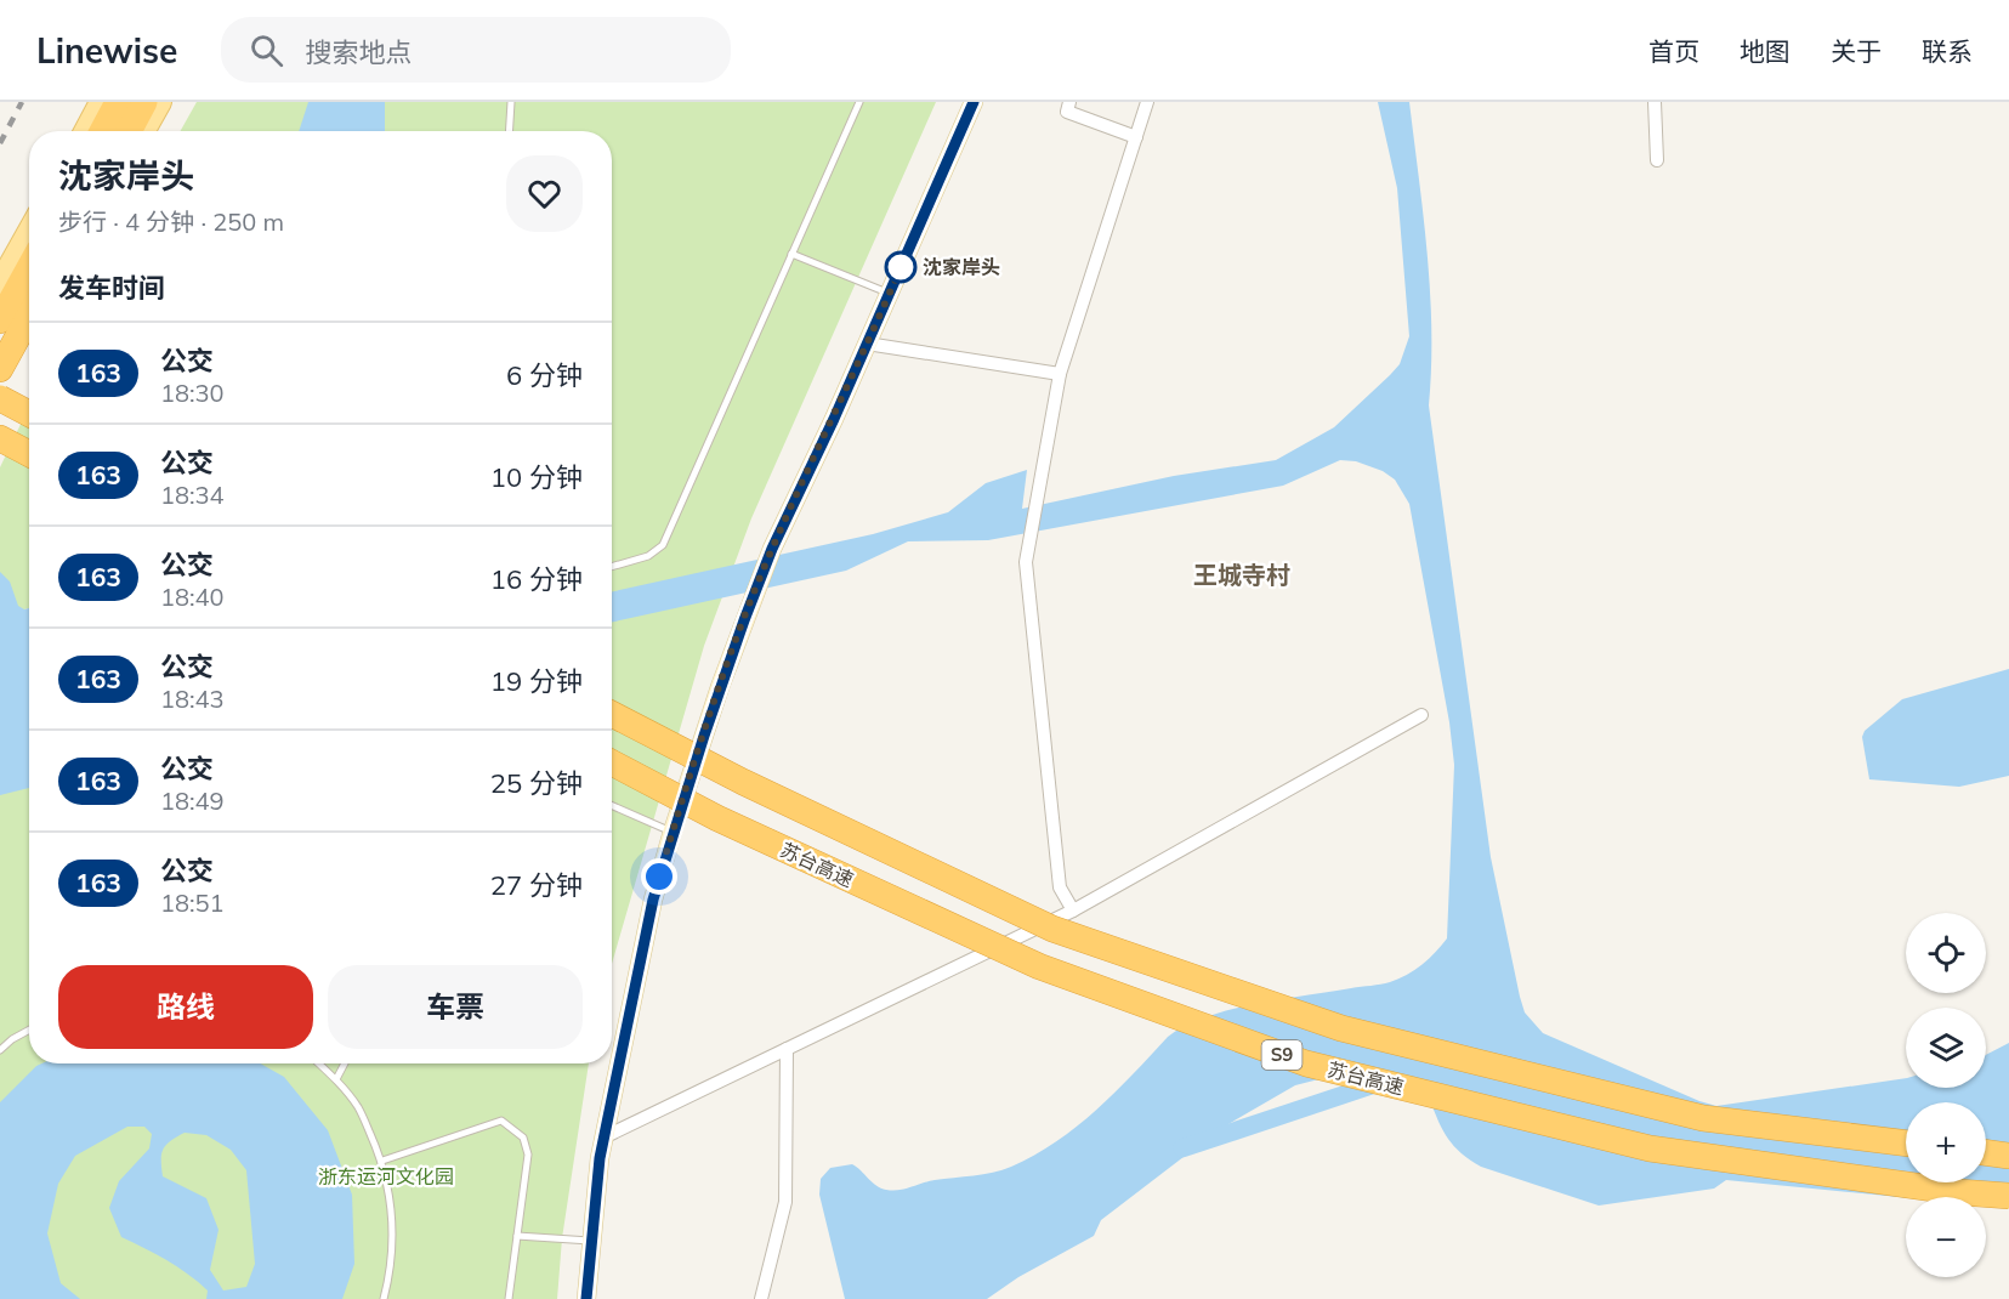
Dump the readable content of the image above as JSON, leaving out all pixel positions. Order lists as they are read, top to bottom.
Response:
{
  "streets": {
    "highway": ["苏台高速", "S9"]
  },
  "districts": ["王城寺村"],
  "parks": ["浙东运河文化园"],
  "places": ["沈家岸头"],
  "lines": ["bus line 163"],
  "page": {
    "header": "Linewise",
    "search": "搜索地点",
    "nav": [
      "首页",
      "地图",
      "关于",
      "联系"
    ],
    "heading": [
      ["沈家岸头", "步行 · 4 分钟 · 250 m"],
      "发车时间"
    ],
    "list": [
      {
        "mark": "163",
        "name": "公交",
        "note": "18:30",
        "value": "6 分钟"
      },
      {
        "mark": "163",
        "name": "公交",
        "note": "18:34",
        "value": "10 分钟"
      },
      {
        "mark": "163",
        "name": "公交",
        "note": "18:40",
        "value": "16 分钟"
      },
      {
        "mark": "163",
        "name": "公交",
        "note": "18:43",
        "value": "19 分钟"
      },
      {
        "mark": "163",
        "name": "公交",
        "note": "18:49",
        "value": "25 分钟"
      },
      {
        "mark": "163",
        "name": "公交",
        "note": "18:51",
        "value": "27 分钟"
      }
    ],
    "map_buttons": ["+", "−"],
    "buttons": ["路线", "车票"]
  }
}
